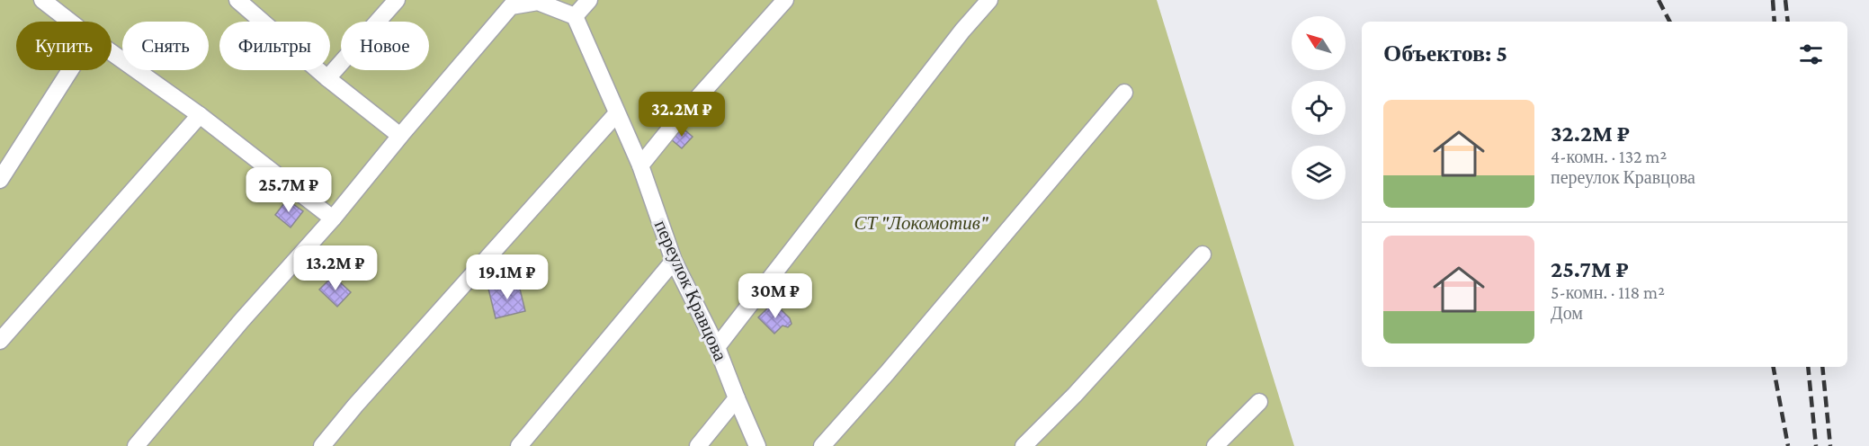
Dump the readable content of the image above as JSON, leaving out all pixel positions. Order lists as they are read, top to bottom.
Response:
{
  "streets": {
    "street": ["переулок Кравцова"]
  },
  "parks": ["СТ \"Локомотив\""],
  "north": "top left",
  "page": {
    "chip": [
      "Купить",
      "Снять",
      "Фильтры",
      "Новое"
    ],
    "heading": "Объектов: 5",
    "list": [
      {
        "name": "32.2M ₽",
        "note": "4-комн. · 132 m² · переулок Кравцова"
      },
      {
        "name": "25.7M ₽",
        "note": "5-комн. · 118 m² · Дом"
      }
    ],
    "price": [
      "32.2M ₽",
      "25.7M ₽",
      "13.2M ₽",
      "19.1M ₽",
      "30M ₽"
    ]
  }
}
